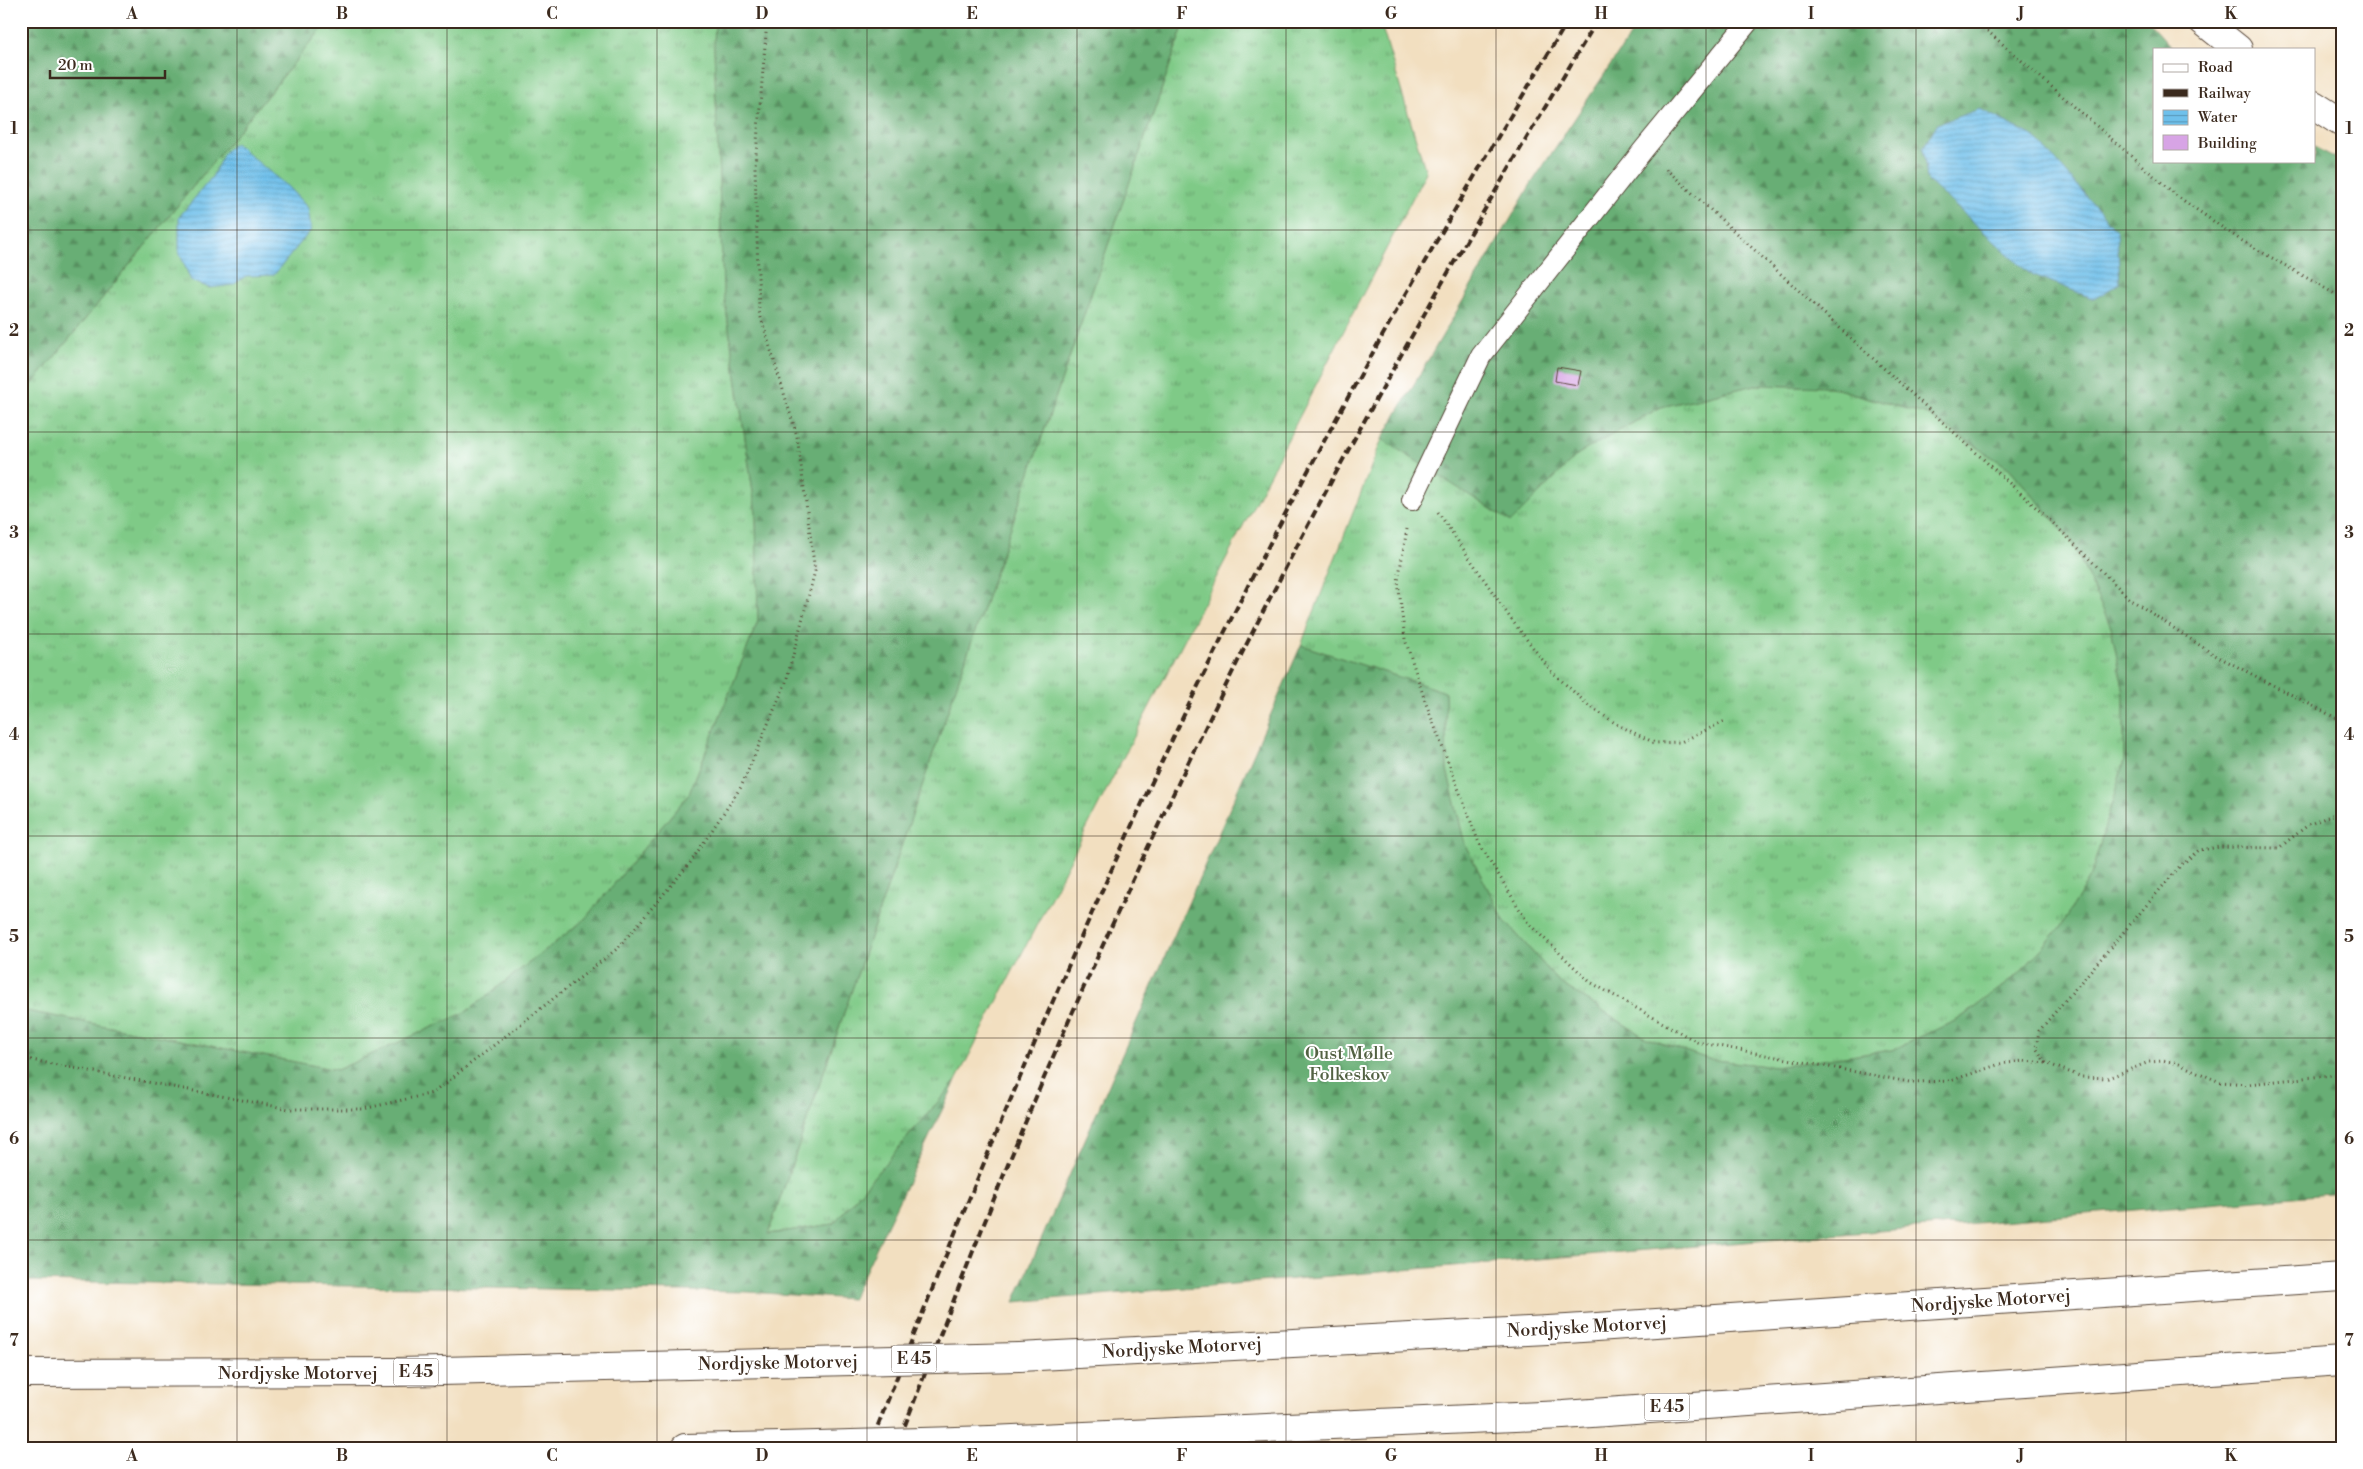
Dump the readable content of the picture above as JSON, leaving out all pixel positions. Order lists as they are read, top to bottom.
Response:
{
  "streets": {
    "main road": ["Nordjyske Motorvej", "E 45"]
  },
  "parks": ["Oust Mølle Folkeskov"],
  "legend": [
    "Road",
    "Railway",
    "Water",
    "Building"
  ],
  "scale_bar": "20 m",
  "grid": {
    "columns": [
      "A",
      "B",
      "C",
      "D",
      "E",
      "F",
      "G",
      "H",
      "I",
      "J",
      "K"
    ],
    "rows": [
      "1",
      "2",
      "3",
      "4",
      "5",
      "6",
      "7"
    ]
  }
}
